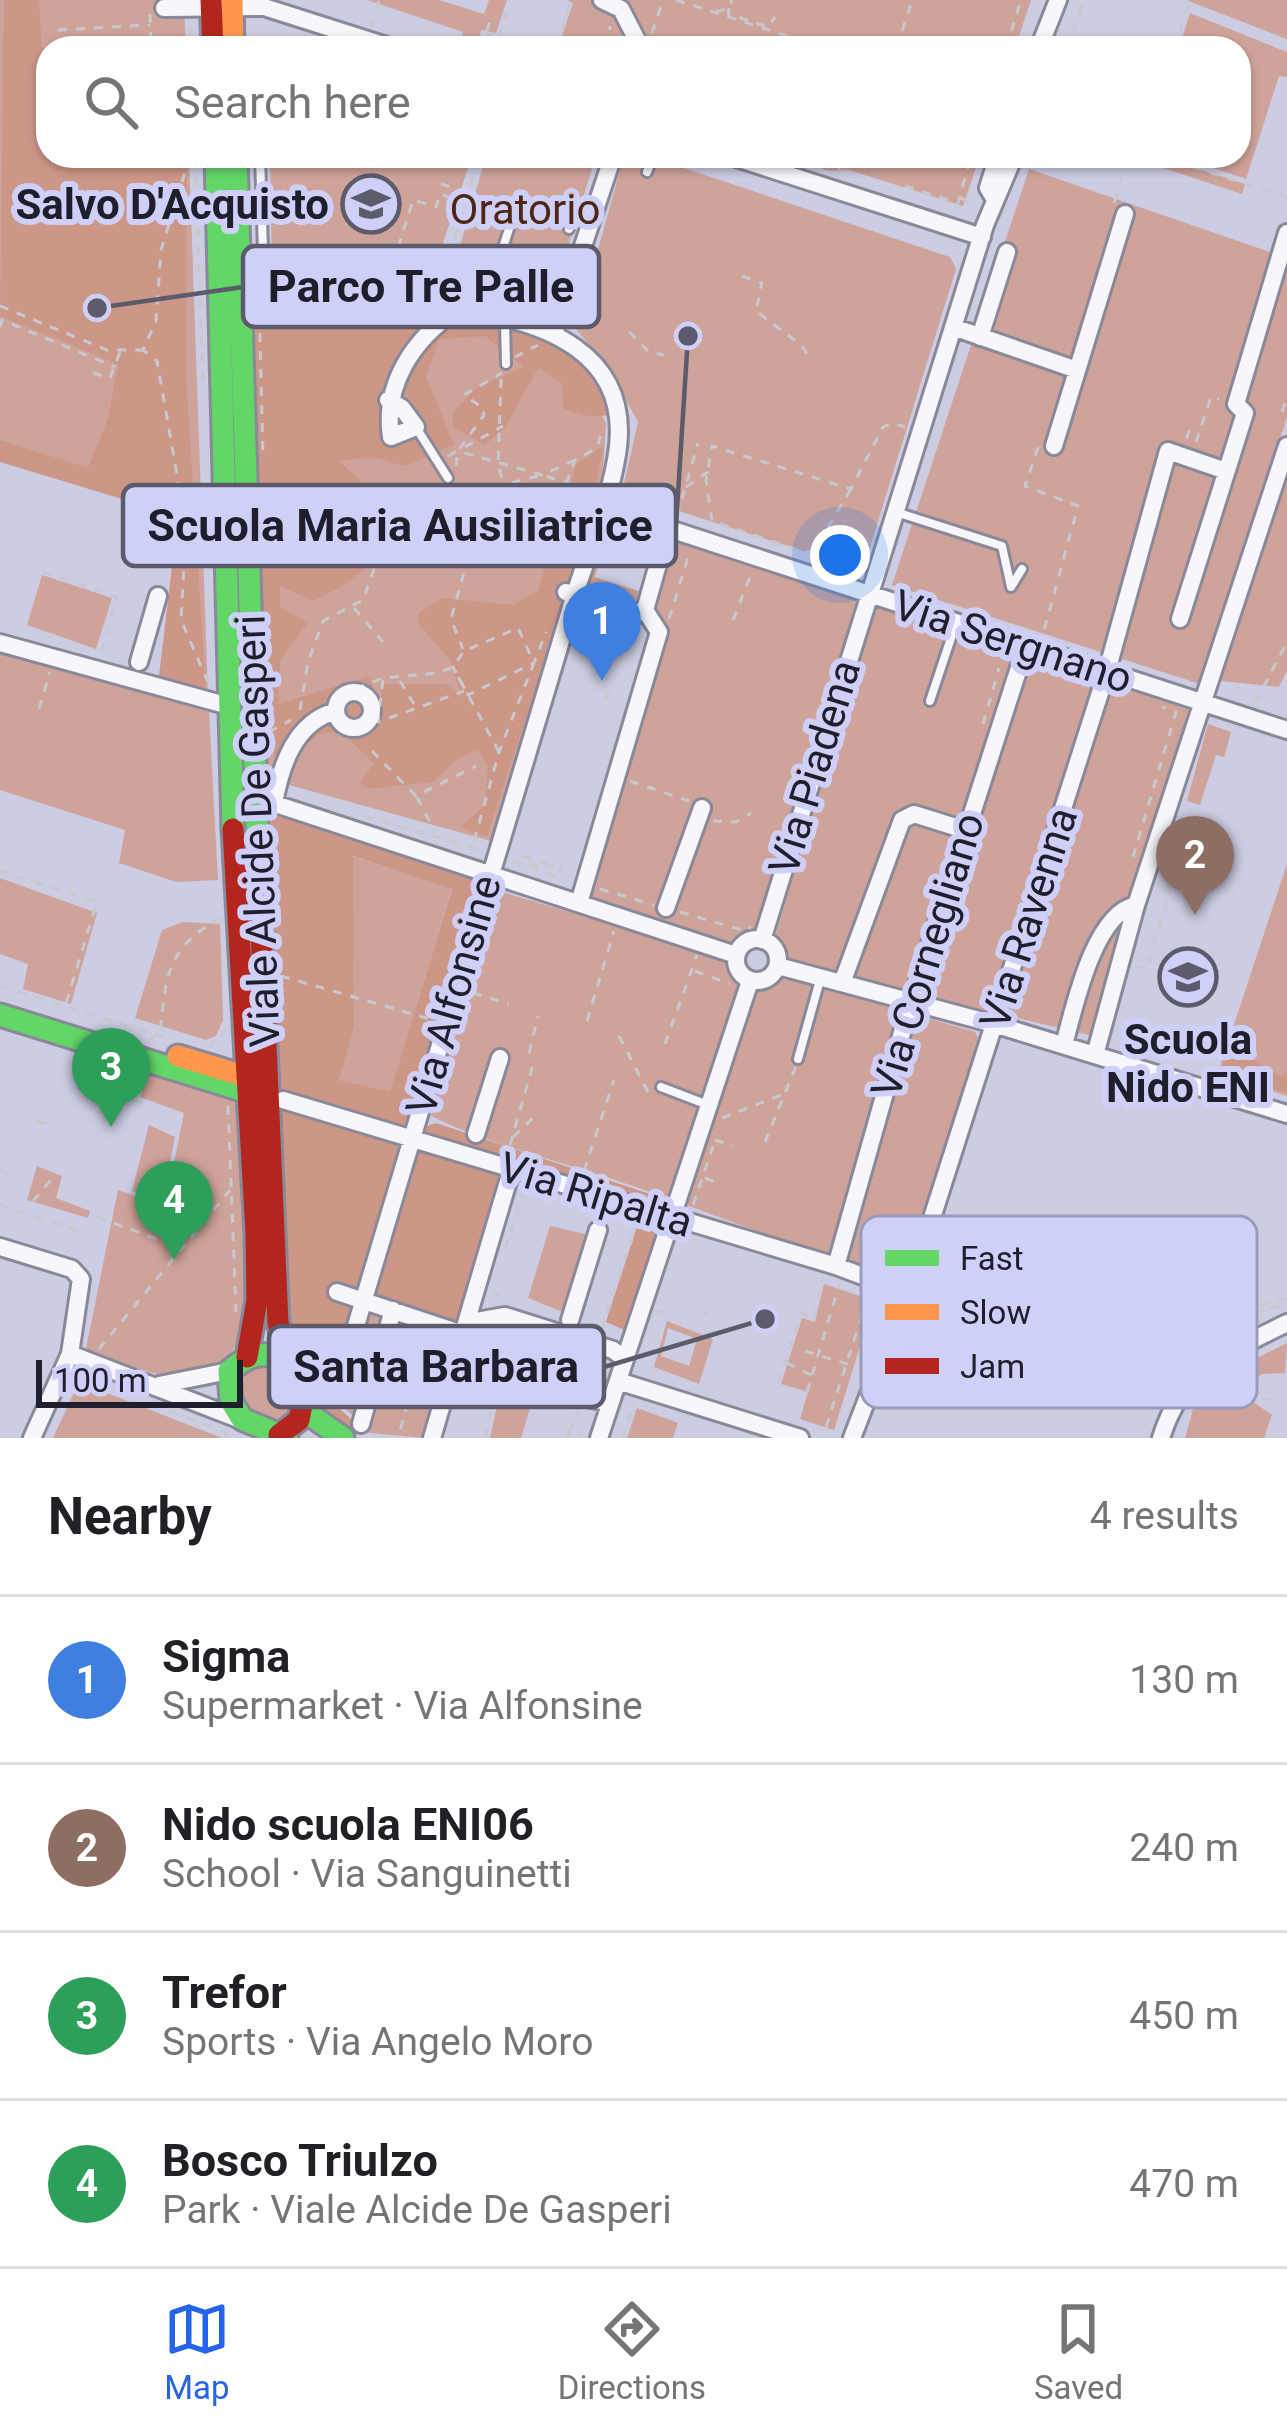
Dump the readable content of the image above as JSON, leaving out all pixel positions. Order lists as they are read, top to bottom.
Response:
{
  "streets": {
    "street": [
      "Via Sergnano",
      "Via Piadena",
      "Viale Alcide De Gasperi",
      "Via Ravenna",
      "Via Cornegliano",
      "Via Alfonsine",
      "Via Ripalta"
    ]
  },
  "crossings": [
    ["Via Sergnano", "Via Piadena"],
    ["Via Sergnano", "Via Ravenna"],
    ["Via Sergnano", "Via Cornegliano"],
    ["Via Sergnano", "Via Alfonsine"],
    ["Viale Alcide De Gasperi", "Via Ripalta"],
    ["Via Cornegliano", "Via Ripalta"],
    ["Via Alfonsine", "Via Ripalta"]
  ],
  "parks": ["Oratorio"],
  "places": {
    "school or university": ["Salvo D'Acquisto", "Scuola Nido ENI"],
    "other": ["Parco Tre Palle", "Scuola Maria Ausiliatrice", "Santa Barbara"]
  },
  "legend": ["Fast", "Slow", "Jam"],
  "scale_bar": "100 m",
  "page": {
    "search": "Search here",
    "pins": [
      "1",
      "2",
      "3",
      "4"
    ],
    "scale": "100 m",
    "heading": ["Nearby", "4 results"],
    "list": [
      {
        "mark": "1",
        "name": "Sigma",
        "note": "Supermarket · Via Alfonsine",
        "value": "130 m"
      },
      {
        "mark": "2",
        "name": "Nido scuola ENI06",
        "note": "School · Via Sanguinetti",
        "value": "240 m"
      },
      {
        "mark": "3",
        "name": "Trefor",
        "note": "Sports · Via Angelo Moro",
        "value": "450 m"
      },
      {
        "mark": "4",
        "name": "Bosco Triulzo",
        "note": "Park · Viale Alcide De Gasperi",
        "value": "470 m"
      }
    ],
    "nav": ["Map", "Directions", "Saved"]
  }
}
